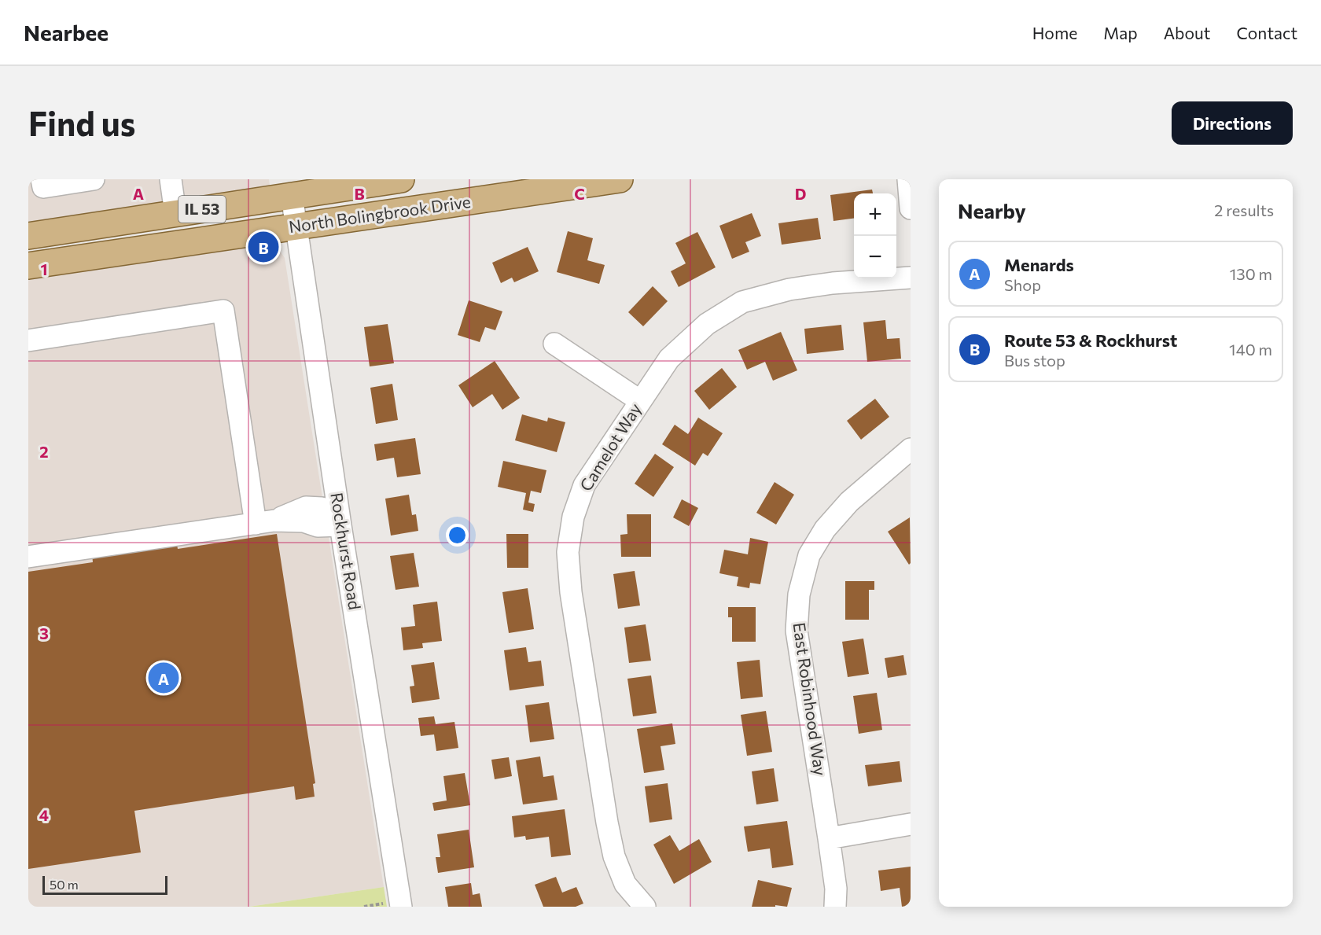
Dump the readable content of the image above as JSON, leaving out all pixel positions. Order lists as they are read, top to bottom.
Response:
{
  "streets": {
    "main road": ["IL 53", "North Bolingbrook Drive"],
    "street": ["Camelot Way", "Rockhurst Road", "East Robinhood Way"]
  },
  "crossings": [
    ["North Bolingbrook Drive", "Rockhurst Road"]
  ],
  "scale_bar": "50 m",
  "page": {
    "header": "Nearbee",
    "nav": [
      "Home",
      "Map",
      "About",
      "Contact"
    ],
    "buttons": "Directions",
    "title": "Find us",
    "heading": ["Nearby", "2 results"],
    "map_buttons": ["+", "−"],
    "pins": ["B", "A"],
    "list": [
      {
        "mark": "A",
        "name": "Menards",
        "note": "Shop",
        "value": "130 m"
      },
      {
        "mark": "B",
        "name": "Route 53 & Rockhurst",
        "note": "Bus stop",
        "value": "140 m"
      }
    ],
    "scale": "50 m"
  },
  "grid": {
    "columns": [
      "A",
      "B",
      "C",
      "D"
    ],
    "rows": [
      "1",
      "2",
      "3",
      "4"
    ]
  }
}
